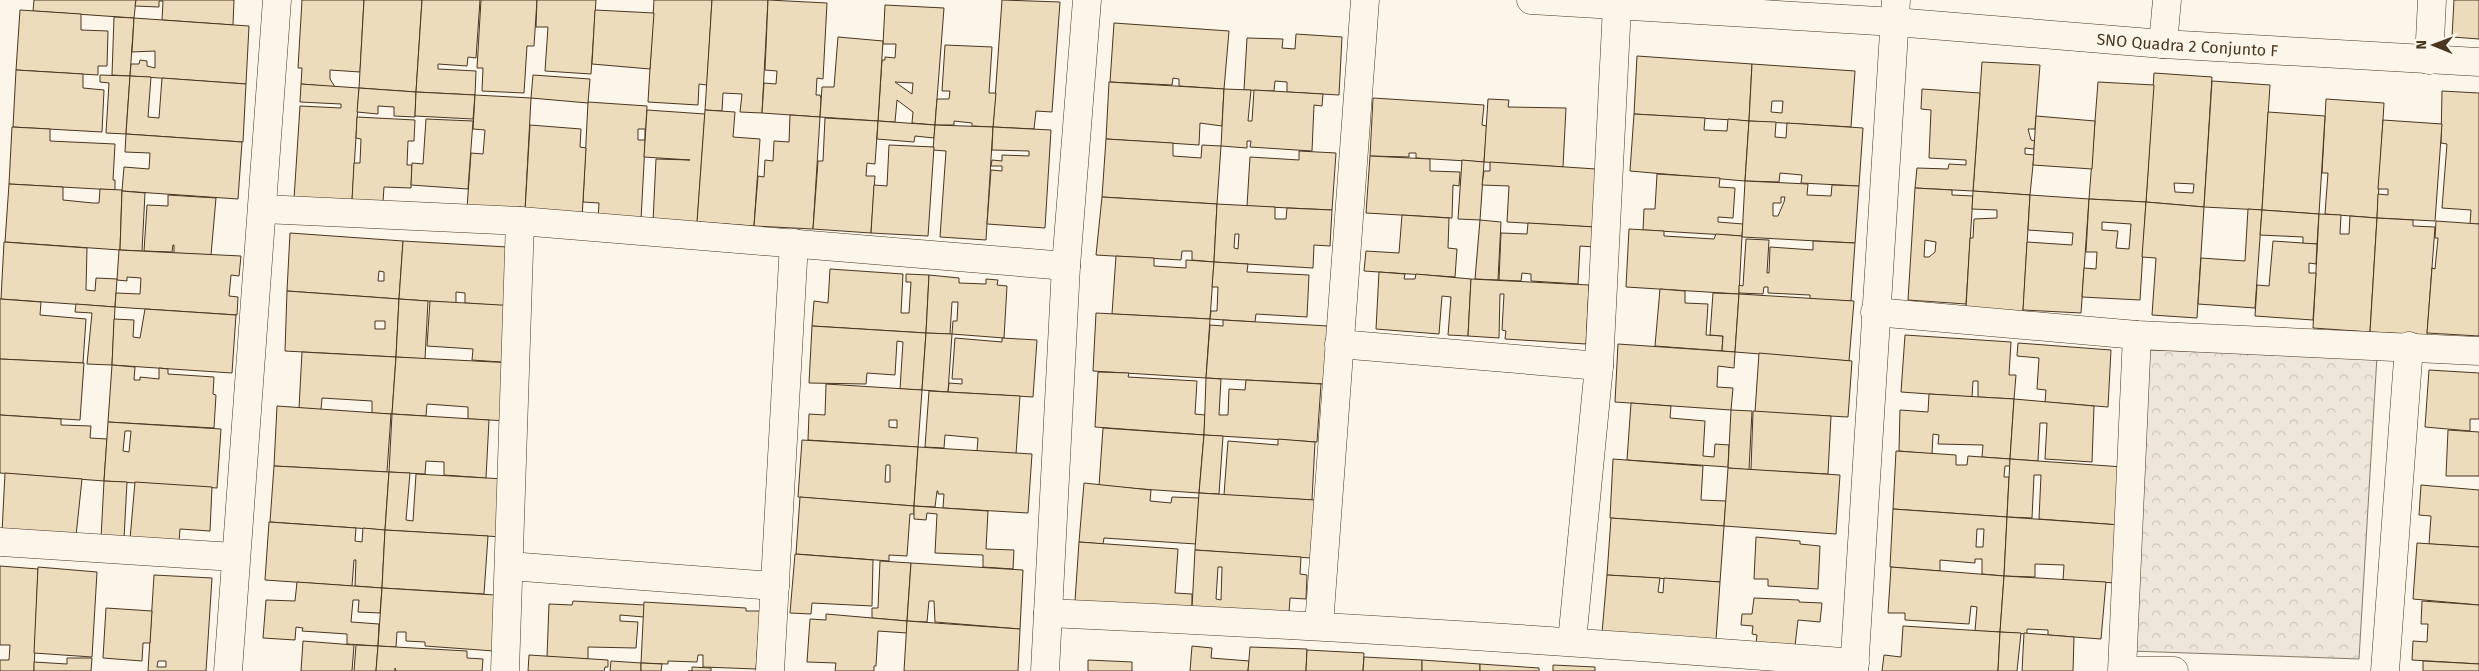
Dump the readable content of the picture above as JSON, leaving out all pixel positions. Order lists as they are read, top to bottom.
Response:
{
  "streets": {
    "street": ["SNO Quadra 2 Conjunto F"]
  },
  "north": "left"
}
